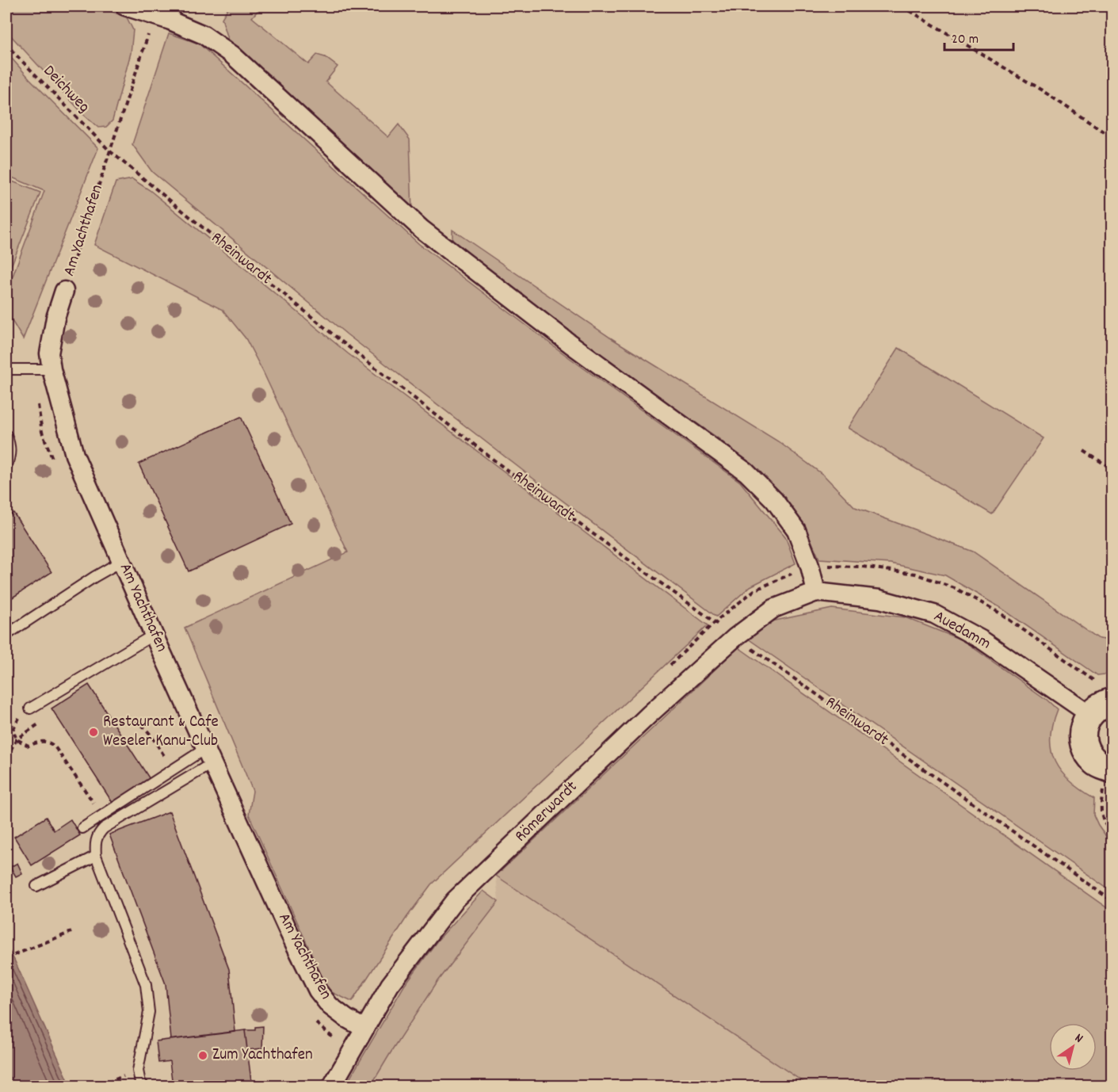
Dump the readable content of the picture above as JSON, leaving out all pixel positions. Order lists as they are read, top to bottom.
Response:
{
  "streets": {
    "street": ["Am Yachthafen", "Auedamm", "Römerwardt"],
    "path": ["Deichweg", "Rheinwardt"]
  },
  "crossings": [
    ["Deichweg", "Am Yachthafen"],
    ["Deichweg", "Rheinwardt"],
    ["Am Yachthafen", "Rheinwardt"],
    ["Am Yachthafen", "Römerwardt"],
    ["Rheinwardt", "Römerwardt"],
    ["Auedamm", "Römerwardt"]
  ],
  "places": ["Restaurant & Cafe Weseler Kanu-Club", "Zum Yachthafen"],
  "scale_bar": "20 m",
  "north": "top right"
}
